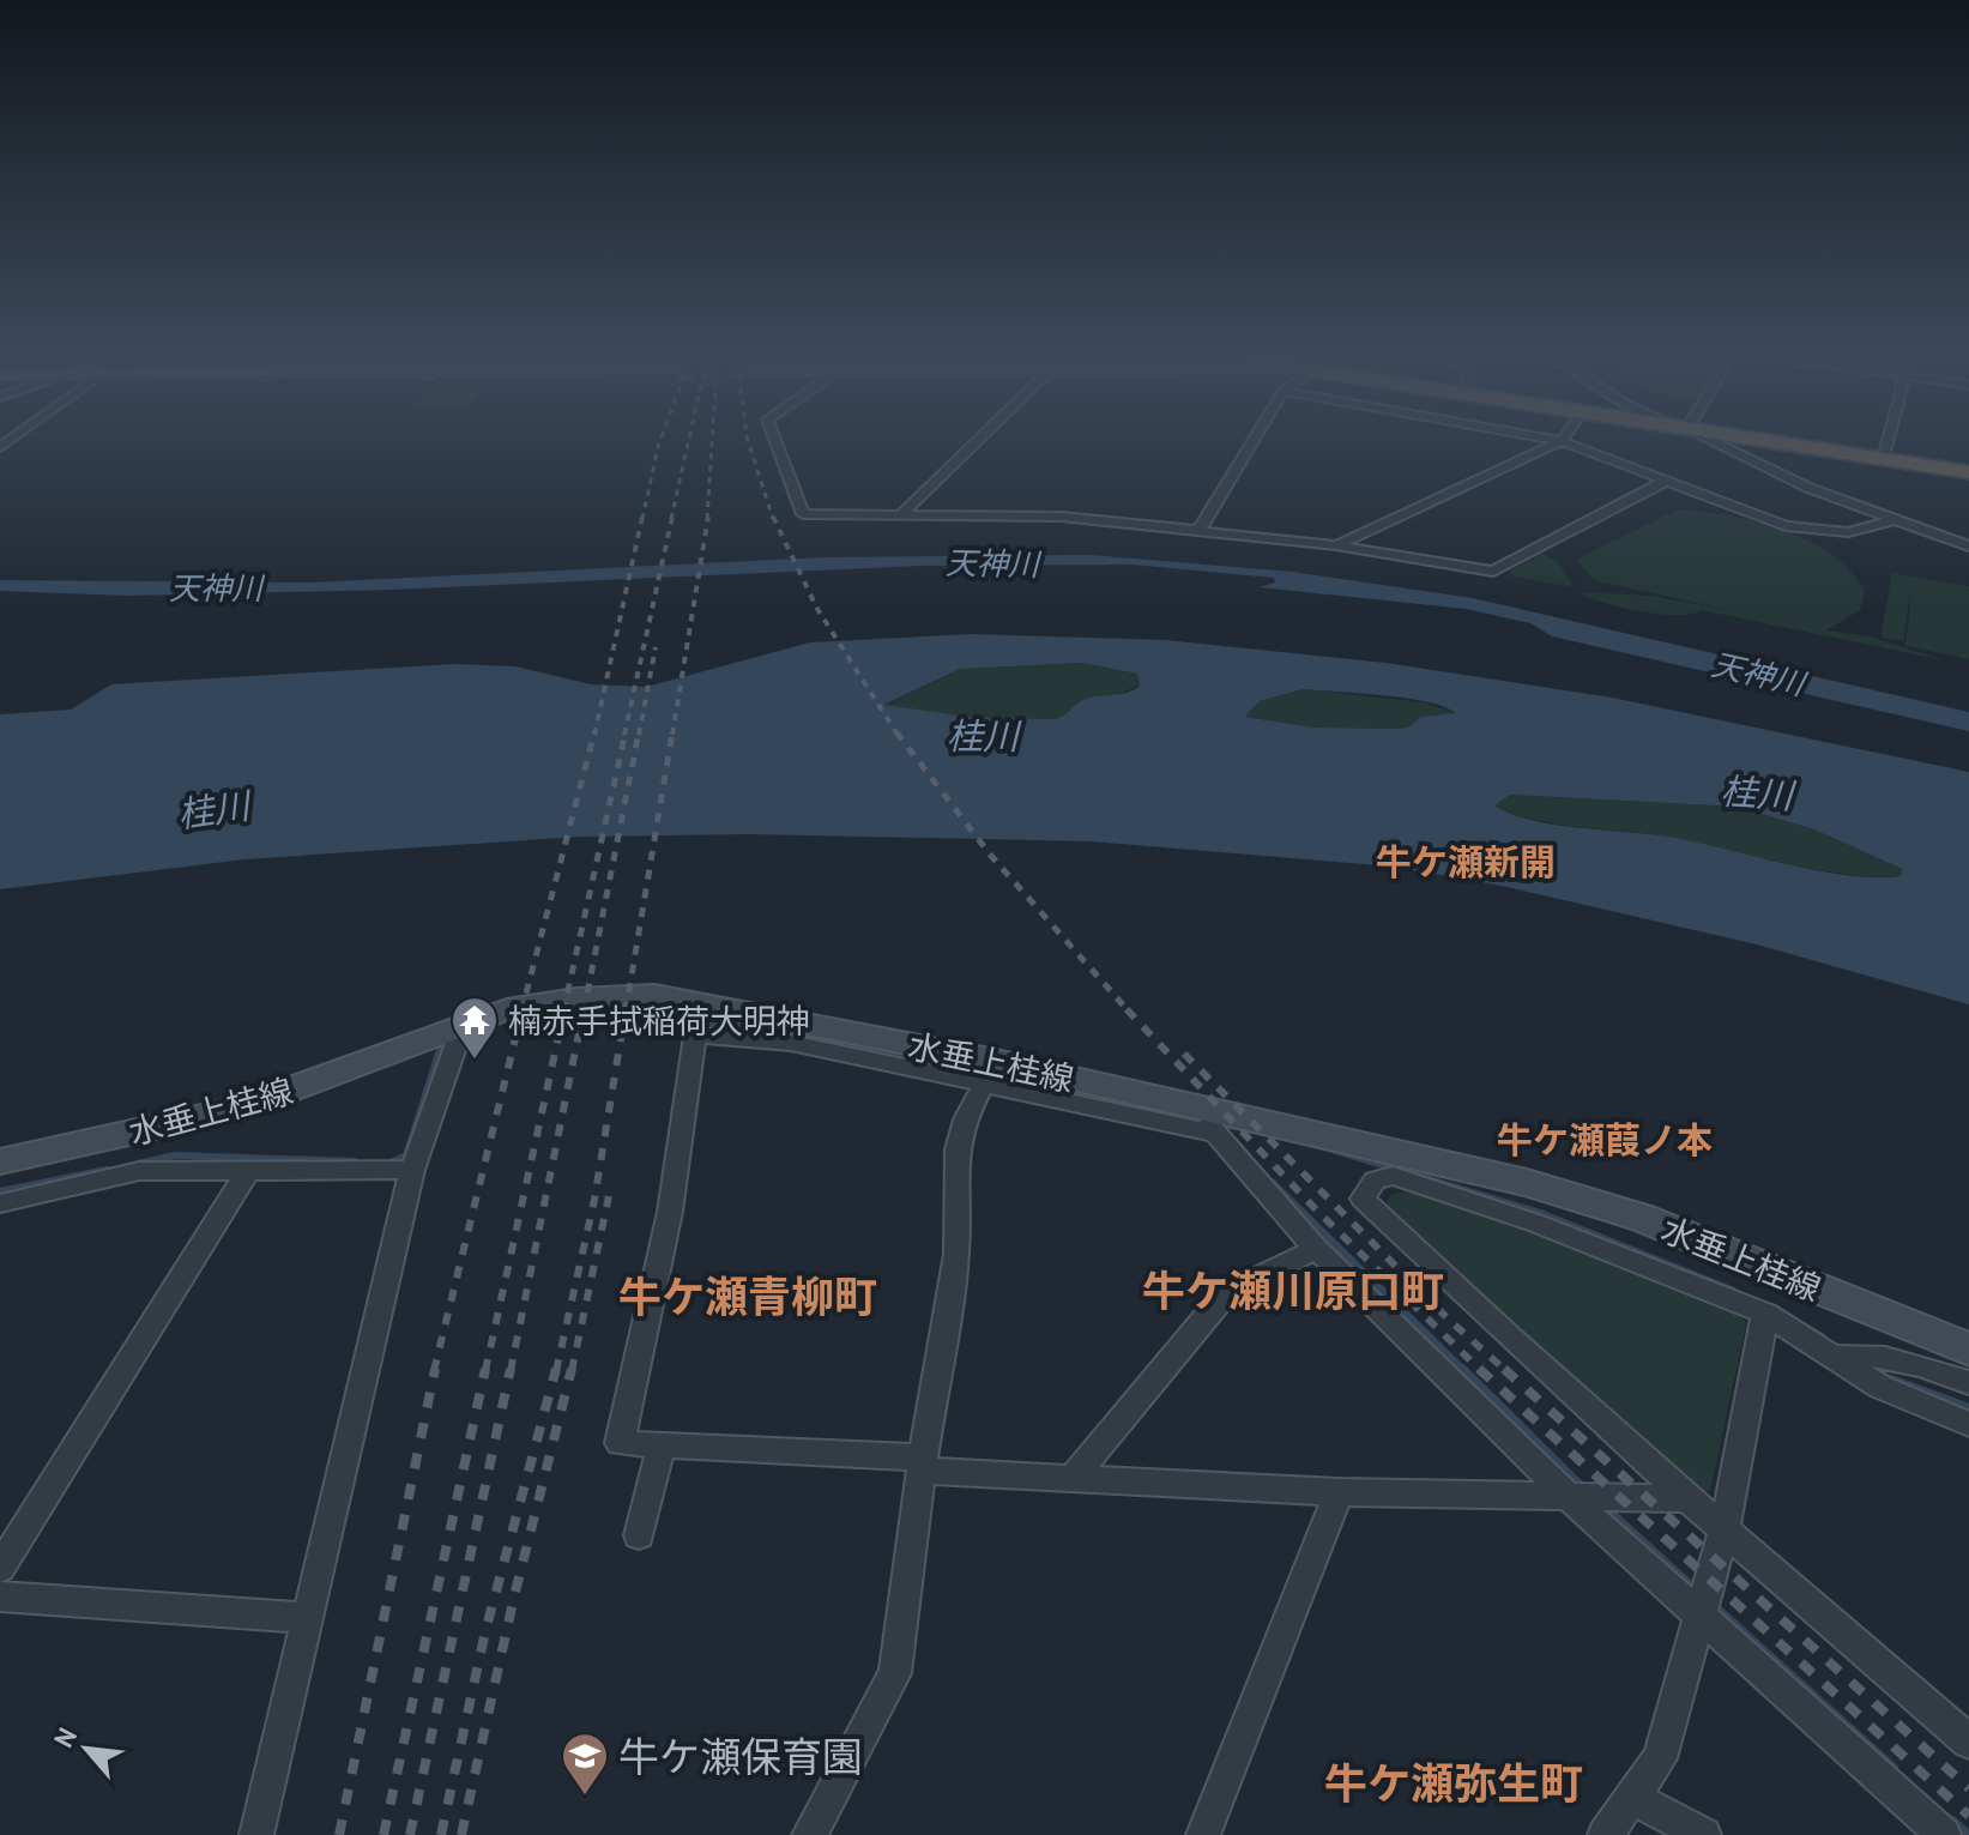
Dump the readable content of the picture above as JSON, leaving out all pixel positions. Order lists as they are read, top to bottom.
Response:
{
  "streets": {
    "main road": ["水垂上桂線"]
  },
  "districts": [
    "牛ケ瀬新開",
    "牛ケ瀬葭ノ本",
    "牛ケ瀬川原口町",
    "牛ケ瀬青柳町",
    "牛ケ瀬弥生町"
  ],
  "water": ["天神川", "桂川"],
  "places": {
    "temple": ["楠赤手拭稲荷大明神"],
    "school or university": ["牛ケ瀬保育園"]
  },
  "north": "top left"
}
